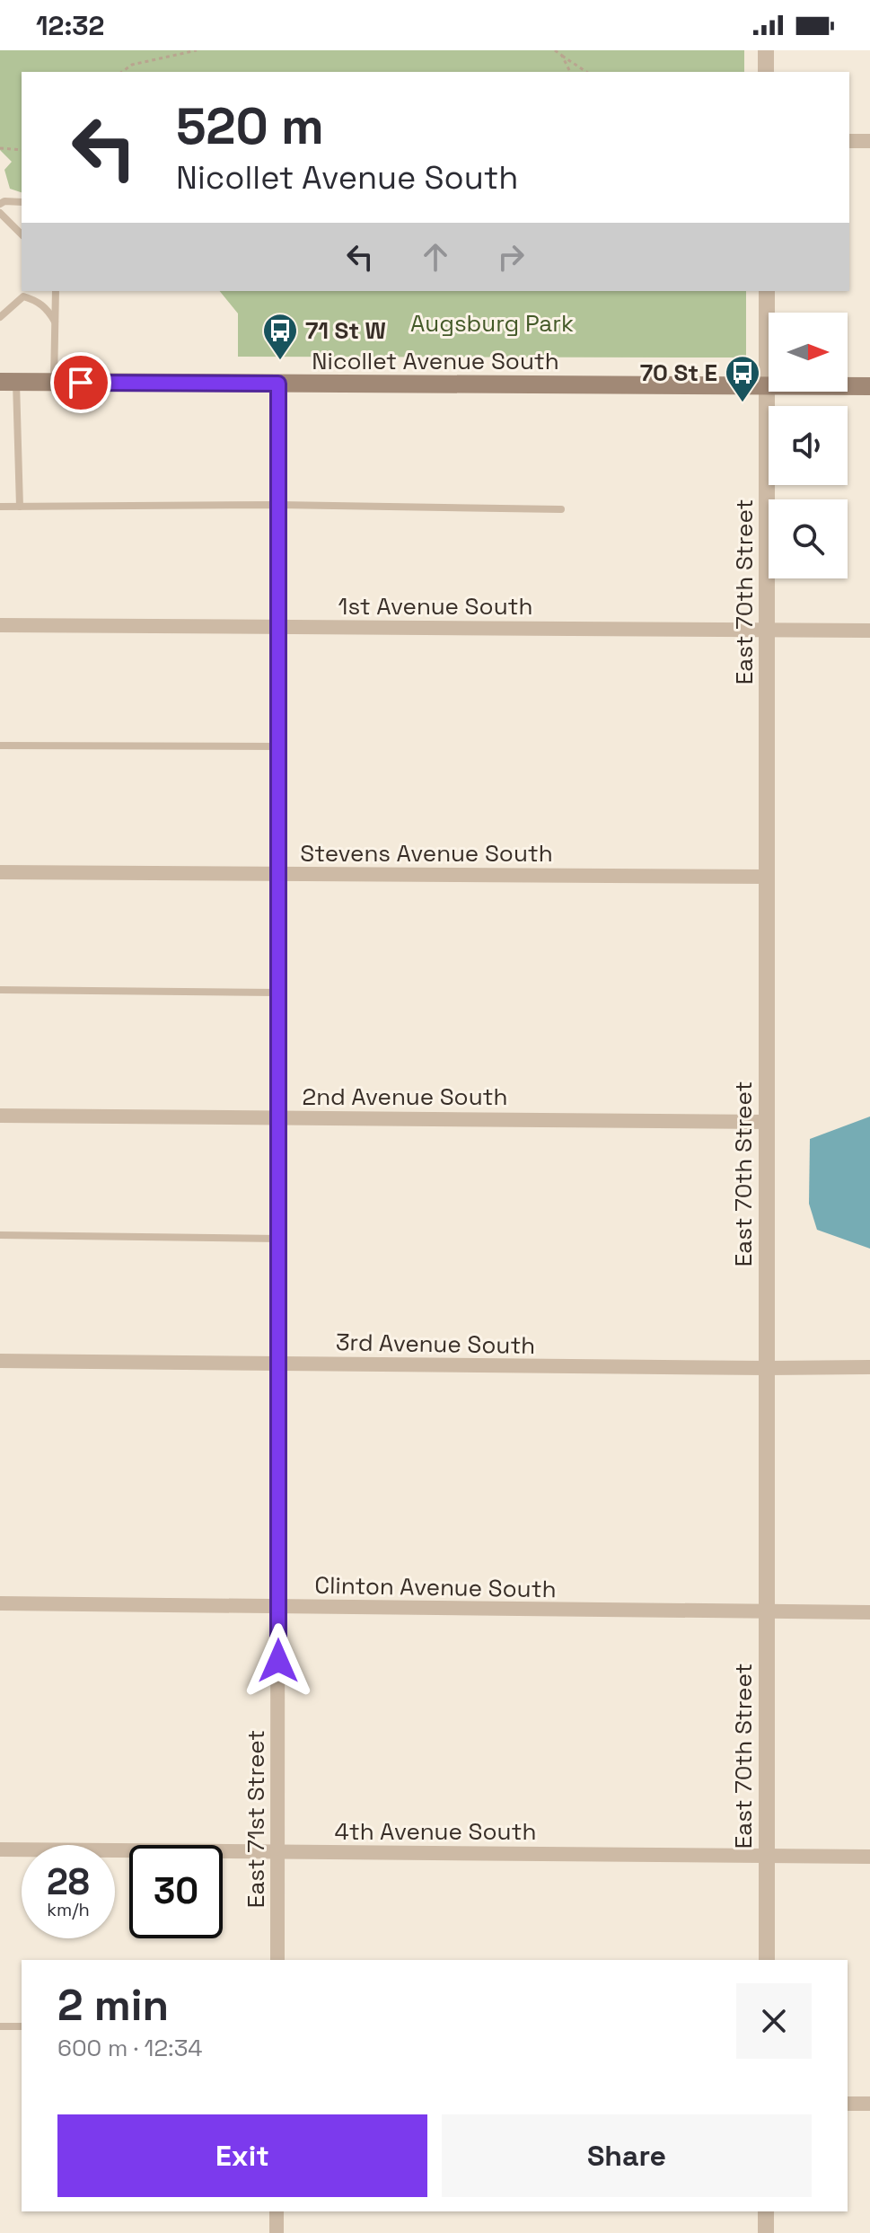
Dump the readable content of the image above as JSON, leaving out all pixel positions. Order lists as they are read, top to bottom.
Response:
{
  "streets": {
    "main road": ["Nicollet Avenue South"],
    "street": [
      "East 70th Street",
      "1st Avenue South",
      "Stevens Avenue South",
      "2nd Avenue South",
      "3rd Avenue South",
      "Clinton Avenue South",
      "East 71st Street",
      "4th Avenue South"
    ]
  },
  "crossings": [
    ["Nicollet Avenue South", "East 70th Street"],
    ["Nicollet Avenue South", "East 71st Street"],
    ["East 70th Street", "1st Avenue South"],
    ["East 70th Street", "Stevens Avenue South"],
    ["East 70th Street", "2nd Avenue South"],
    ["East 70th Street", "3rd Avenue South"],
    ["East 70th Street", "Clinton Avenue South"],
    ["East 70th Street", "4th Avenue South"],
    ["1st Avenue South", "East 71st Street"],
    ["Stevens Avenue South", "East 71st Street"],
    ["2nd Avenue South", "East 71st Street"],
    ["3rd Avenue South", "East 71st Street"],
    ["Clinton Avenue South", "East 71st Street"],
    ["East 71st Street", "4th Avenue South"]
  ],
  "parks": ["Augsburg Park"],
  "places": {
    "bus stop": ["71 St W", "70 St E"]
  },
  "north": "right",
  "page": {
    "status": "12:32",
    "turn": ["520 m", "Nicollet Avenue South"],
    "speed": "28 km/h",
    "limit": "30",
    "heading": ["2 min", "600 m · 12:34"],
    "buttons": ["Exit", "Share"]
  }
}
